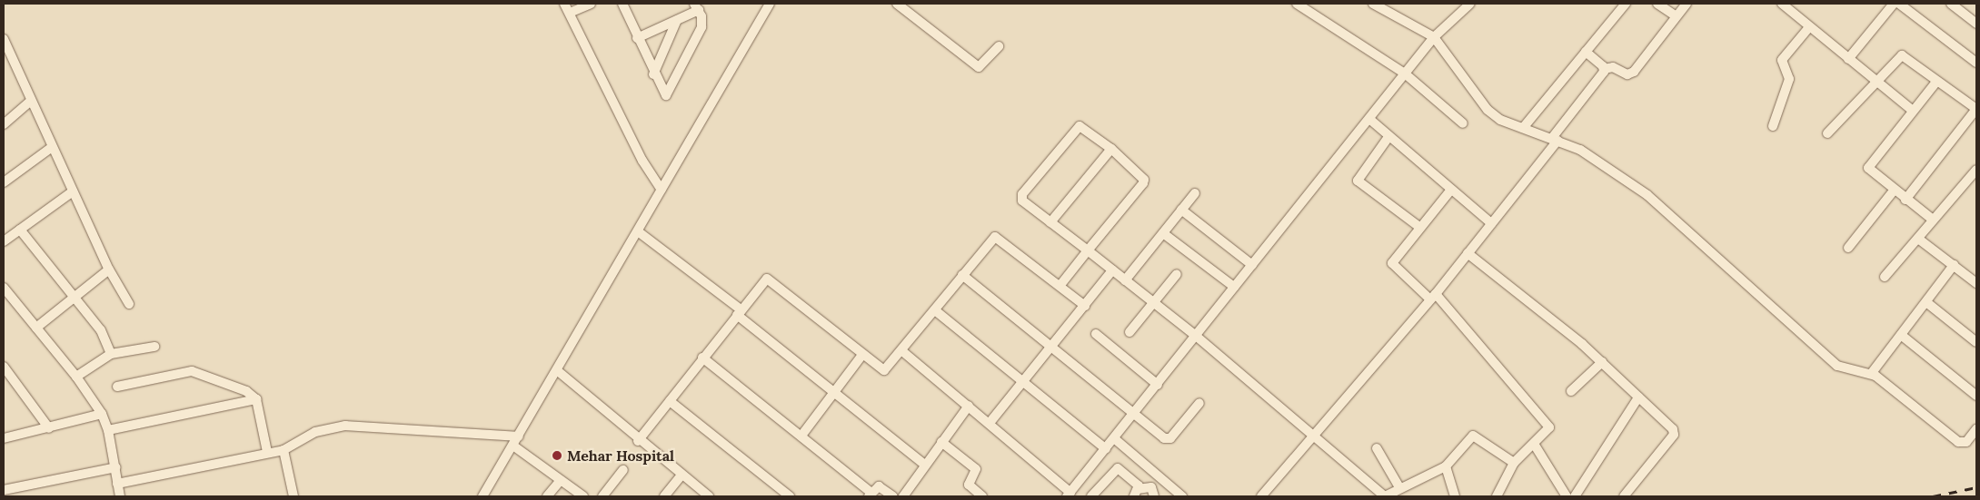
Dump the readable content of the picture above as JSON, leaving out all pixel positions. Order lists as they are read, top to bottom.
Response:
{
  "places": ["Mehar Hospital"]
}
